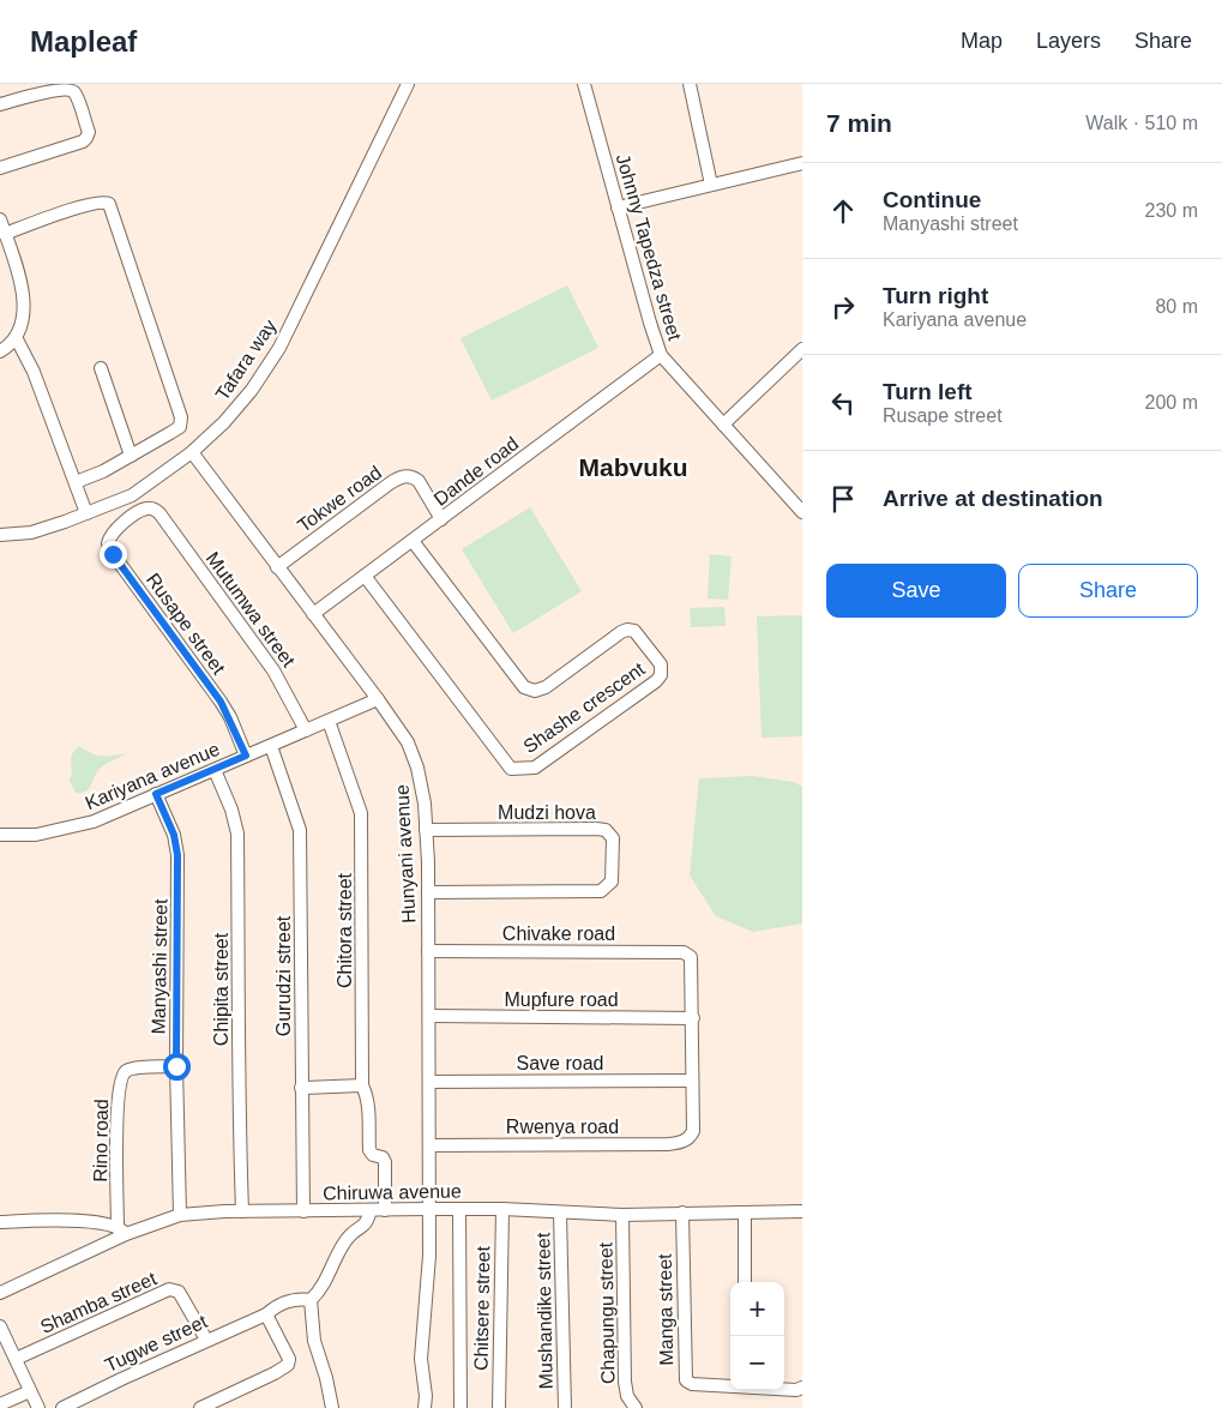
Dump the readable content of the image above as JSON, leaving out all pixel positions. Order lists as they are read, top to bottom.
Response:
{
  "streets": {
    "street": [
      "Johnny Tapedza street",
      "Tafara way",
      "Dande road",
      "Tokwe road",
      "Mutumwa street",
      "Rusape street",
      "Shashe crescent",
      "Kariyana avenue",
      "Mudzi hova",
      "Hunyani avenue",
      "Chitora street",
      "Chivake road",
      "Manyashi street",
      "Gurudzi street",
      "Chipita street",
      "Mupfure road",
      "Save road",
      "Rwenya road",
      "Rino road",
      "Chiruwa avenue",
      "Shamba street",
      "Chitsere street",
      "Manga street",
      "Mushandike street",
      "Chapungu street",
      "Tugwe street"
    ]
  },
  "crossings": [
    ["Johnny Tapedza street", "Dande road"],
    ["Tafara way", "Hunyani avenue"],
    ["Dande road", "Tokwe road"],
    ["Dande road", "Shashe crescent"],
    ["Dande road", "Hunyani avenue"],
    ["Tokwe road", "Hunyani avenue"],
    ["Mutumwa street", "Rusape street"],
    ["Mutumwa street", "Kariyana avenue"],
    ["Rusape street", "Kariyana avenue"],
    ["Kariyana avenue", "Hunyani avenue"],
    ["Kariyana avenue", "Chitora street"],
    ["Kariyana avenue", "Manyashi street"],
    ["Kariyana avenue", "Gurudzi street"],
    ["Kariyana avenue", "Chipita street"],
    ["Mudzi hova", "Hunyani avenue"],
    ["Hunyani avenue", "Chivake road"],
    ["Hunyani avenue", "Mupfure road"],
    ["Hunyani avenue", "Save road"],
    ["Hunyani avenue", "Rwenya road"],
    ["Hunyani avenue", "Chiruwa avenue"],
    ["Chitora street", "Chiruwa avenue"],
    ["Chivake road", "Mupfure road"],
    ["Manyashi street", "Rino road"],
    ["Manyashi street", "Chiruwa avenue"],
    ["Gurudzi street", "Chiruwa avenue"],
    ["Chipita street", "Chiruwa avenue"],
    ["Save road", "Rwenya road"],
    ["Rino road", "Chiruwa avenue"],
    ["Chiruwa avenue", "Chitsere street"],
    ["Chiruwa avenue", "Manga street"],
    ["Chiruwa avenue", "Mushandike street"],
    ["Chiruwa avenue", "Chapungu street"],
    ["Shamba street", "Tugwe street"]
  ],
  "districts": ["Mabvuku"],
  "page": {
    "header": "Mapleaf",
    "nav": ["Map", "Layers", "Share"],
    "heading": ["7 min", "Walk · 510 m"],
    "list": [
      ["Continue", "Manyashi street", "230 m"],
      ["Turn right", "Kariyana avenue", "80 m"],
      ["Turn left", "Rusape street", "200 m"],
      "Arrive at destination"
    ],
    "buttons": ["Save", "Share"],
    "map_buttons": ["+", "−"]
  }
}
